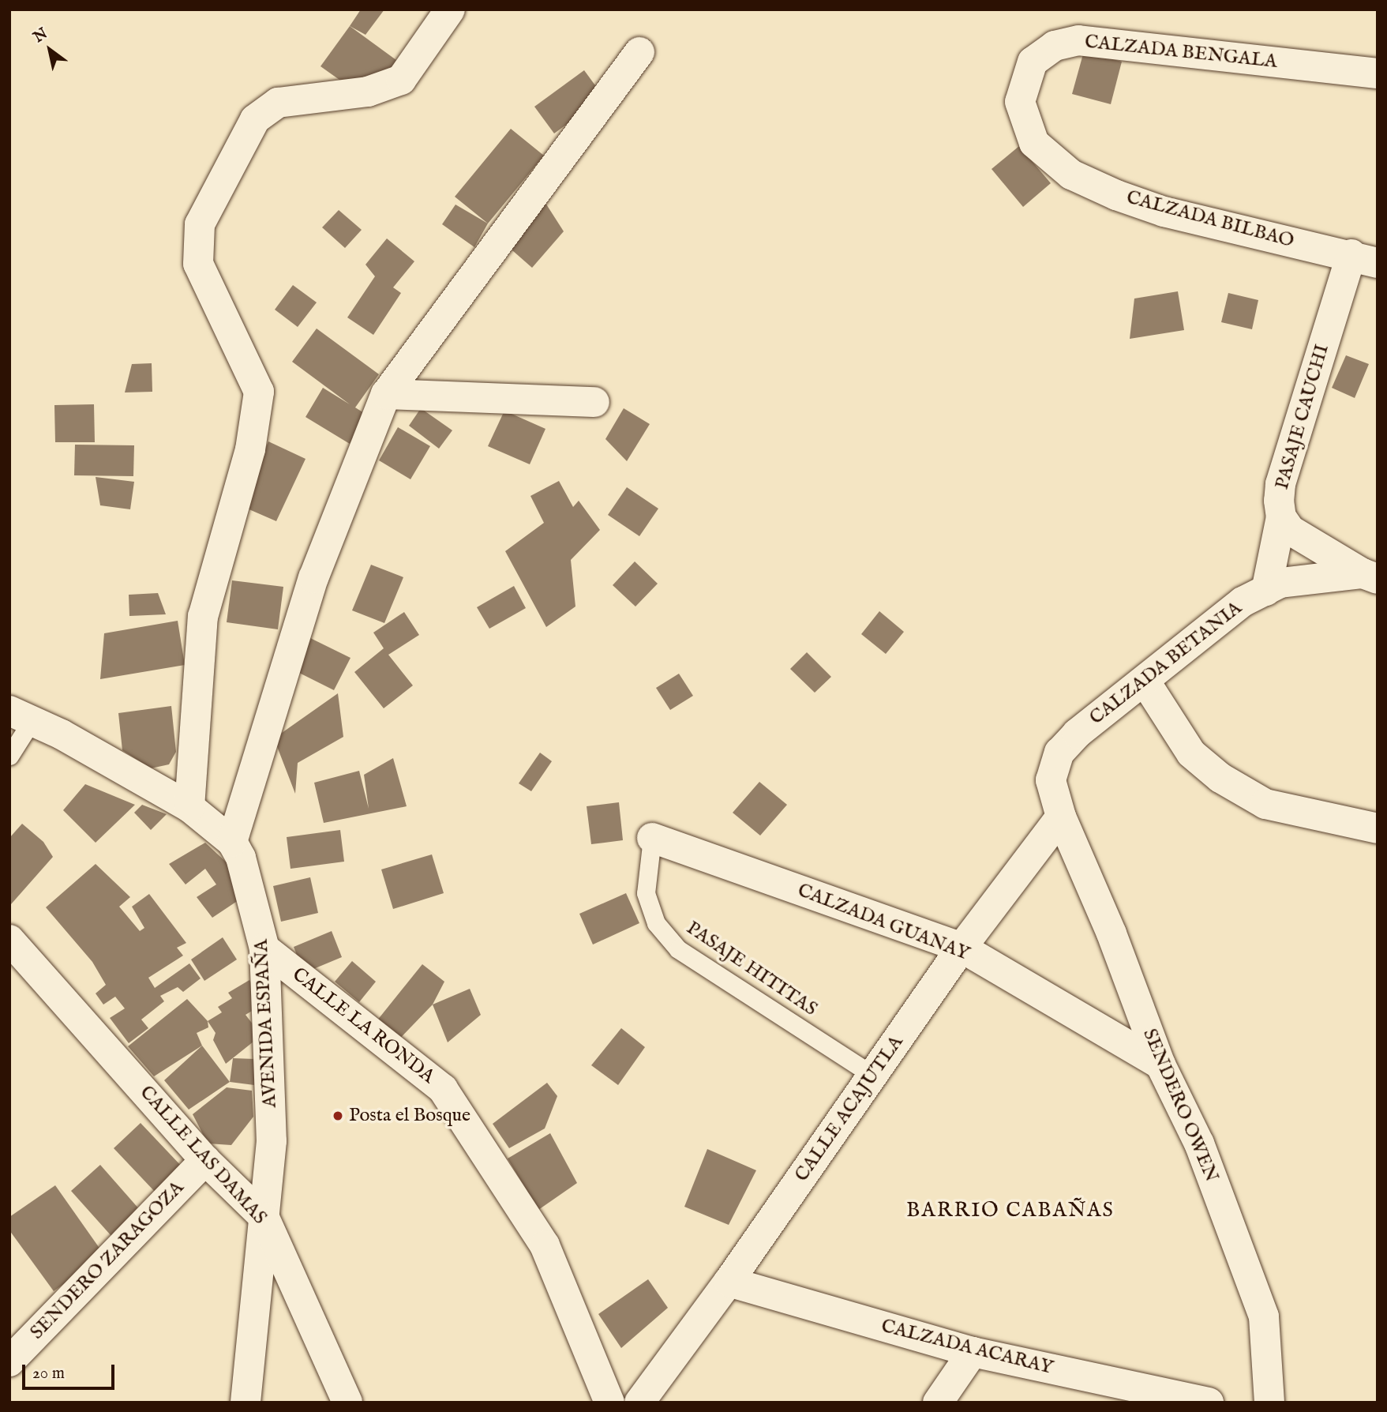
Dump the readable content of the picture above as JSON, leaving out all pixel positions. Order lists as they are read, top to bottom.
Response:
{
  "streets": {
    "street": [
      "CALZADA BENGALA",
      "CALZADA BILBAO",
      "PASAJE CAUCHI",
      "CALZADA BETANIA",
      "CALZADA GUANAY",
      "AVENIDA ESPAÑA",
      "CALLE LA RONDA",
      "SENDERO OWEN",
      "CALLE ACAJUTLA",
      "CALLE LAS DAMAS",
      "SENDERO ZARAGOZA",
      "CALZADA ACARAY"
    ],
    "lane": ["PASAJE HITITAS"]
  },
  "crossings": [
    ["CALZADA BENGALA", "CALZADA BILBAO"],
    ["CALZADA BILBAO", "PASAJE CAUCHI"],
    ["PASAJE CAUCHI", "CALZADA BETANIA"],
    ["CALZADA BETANIA", "SENDERO OWEN"],
    ["CALZADA BETANIA", "CALLE ACAJUTLA"],
    ["CALZADA GUANAY", "PASAJE HITITAS"],
    ["CALZADA GUANAY", "SENDERO OWEN"],
    ["CALZADA GUANAY", "CALLE ACAJUTLA"],
    ["PASAJE HITITAS", "CALLE ACAJUTLA"],
    ["AVENIDA ESPAÑA", "CALLE LA RONDA"],
    ["AVENIDA ESPAÑA", "CALLE LAS DAMAS"],
    ["SENDERO OWEN", "CALLE ACAJUTLA"],
    ["CALLE ACAJUTLA", "CALZADA ACARAY"],
    ["CALLE LAS DAMAS", "SENDERO ZARAGOZA"]
  ],
  "districts": ["BARRIO CABAÑAS"],
  "places": ["Posta el Bosque"],
  "scale_bar": "20 m",
  "north": "top left"
}
